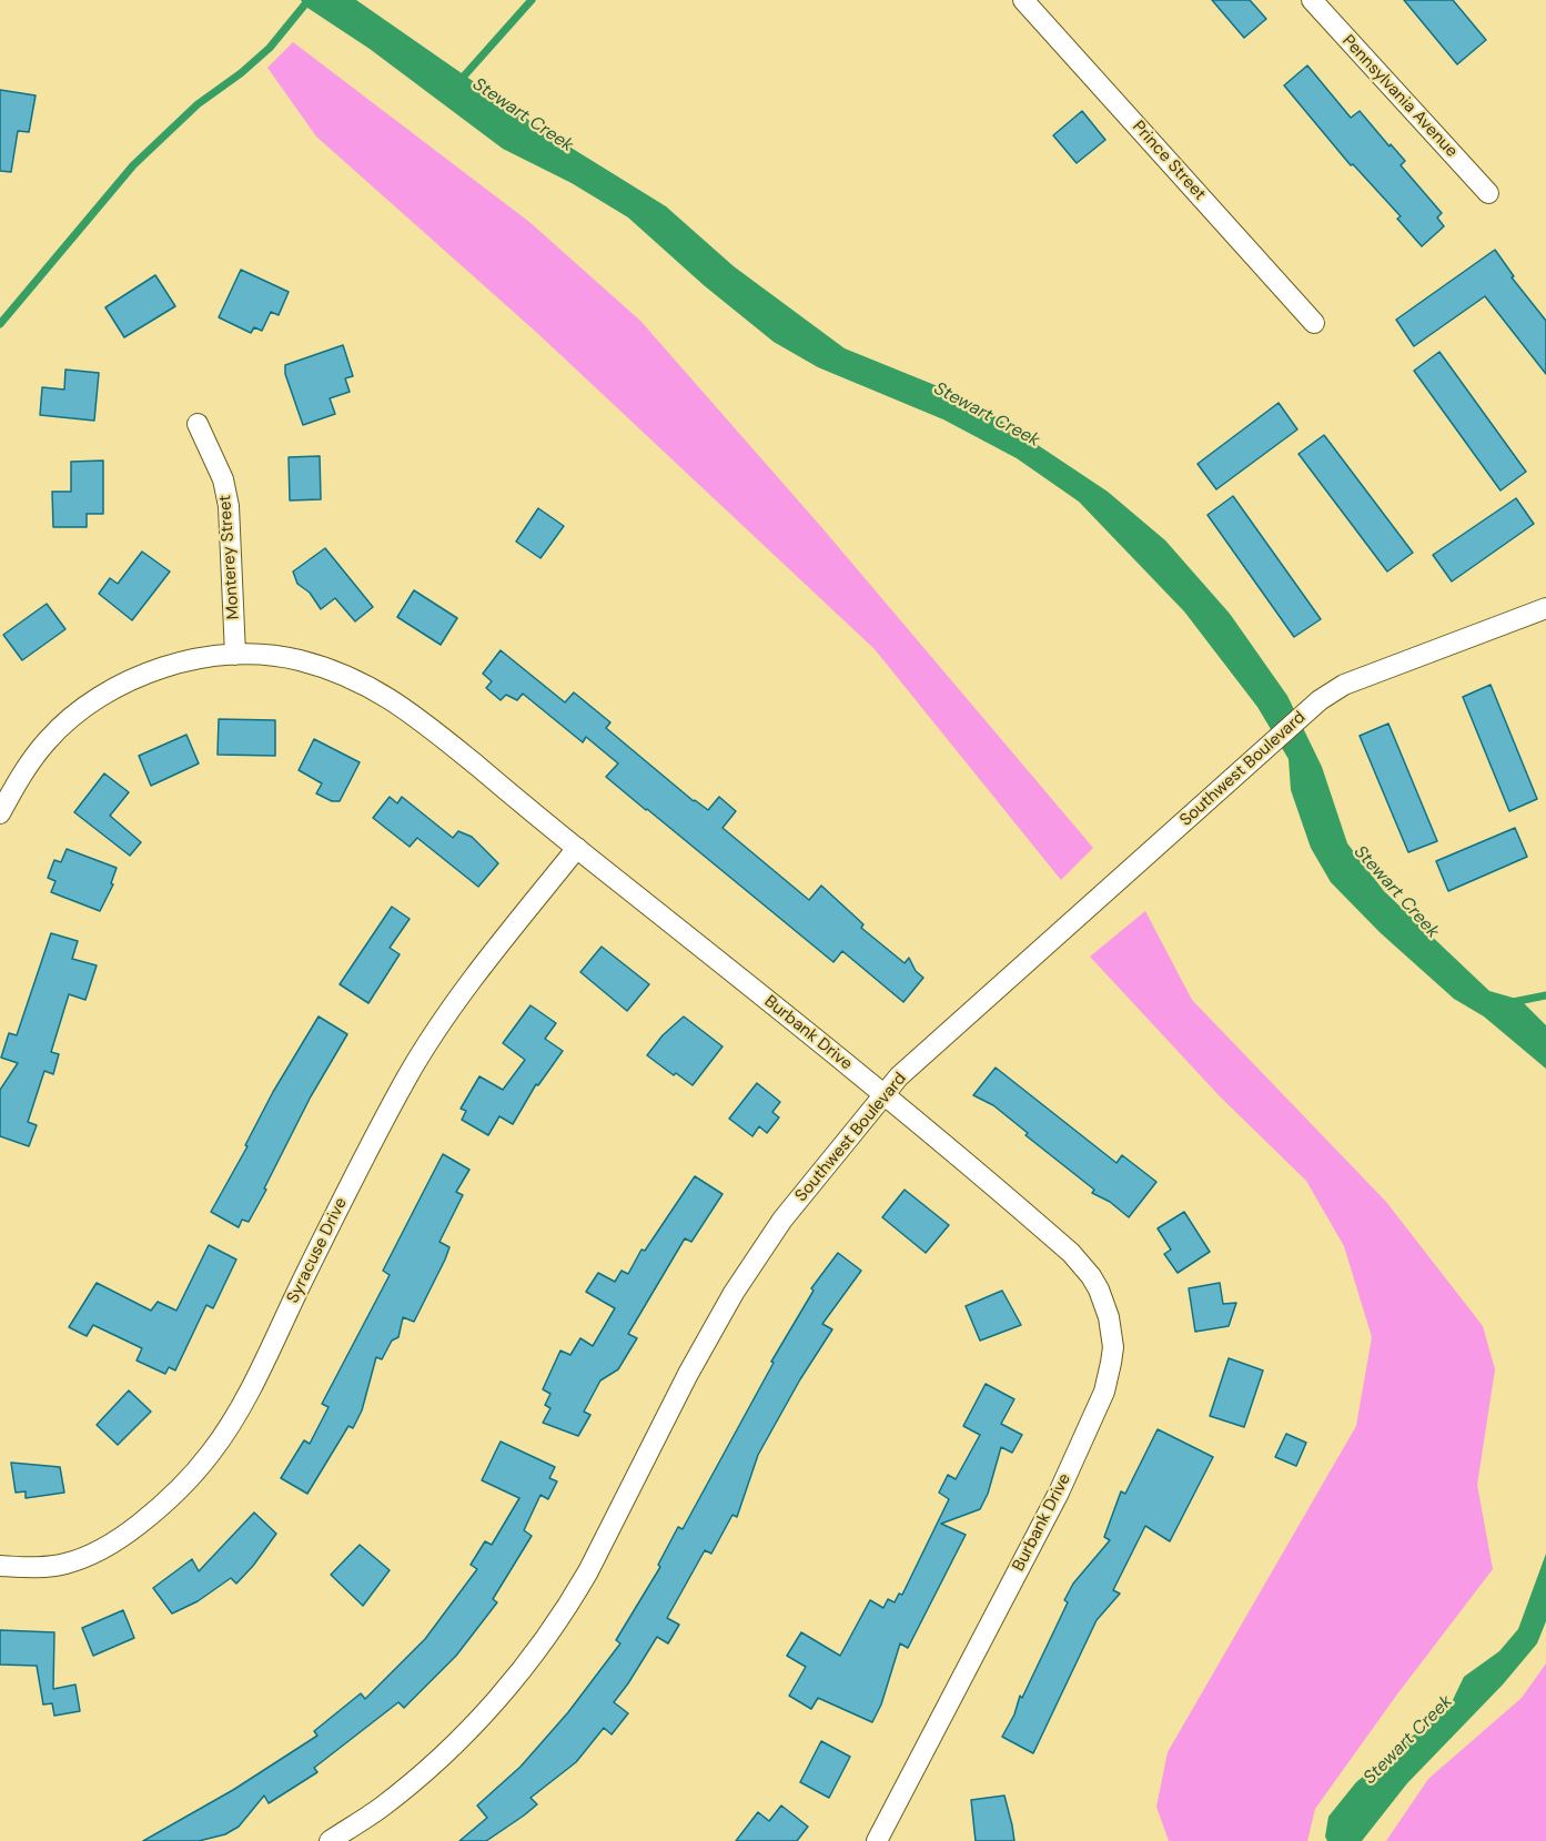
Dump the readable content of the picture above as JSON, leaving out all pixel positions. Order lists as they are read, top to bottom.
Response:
{
  "streets": {
    "street": [
      "Pennsylvania Avenue",
      "Prince Street",
      "Monterey Street",
      "Southwest Boulevard",
      "Burbank Drive",
      "Syracuse Drive"
    ]
  },
  "crossings": [
    ["Monterey Street", "Burbank Drive"],
    ["Southwest Boulevard", "Burbank Drive"],
    ["Burbank Drive", "Syracuse Drive"]
  ],
  "water": ["Stewart Creek"]
}
